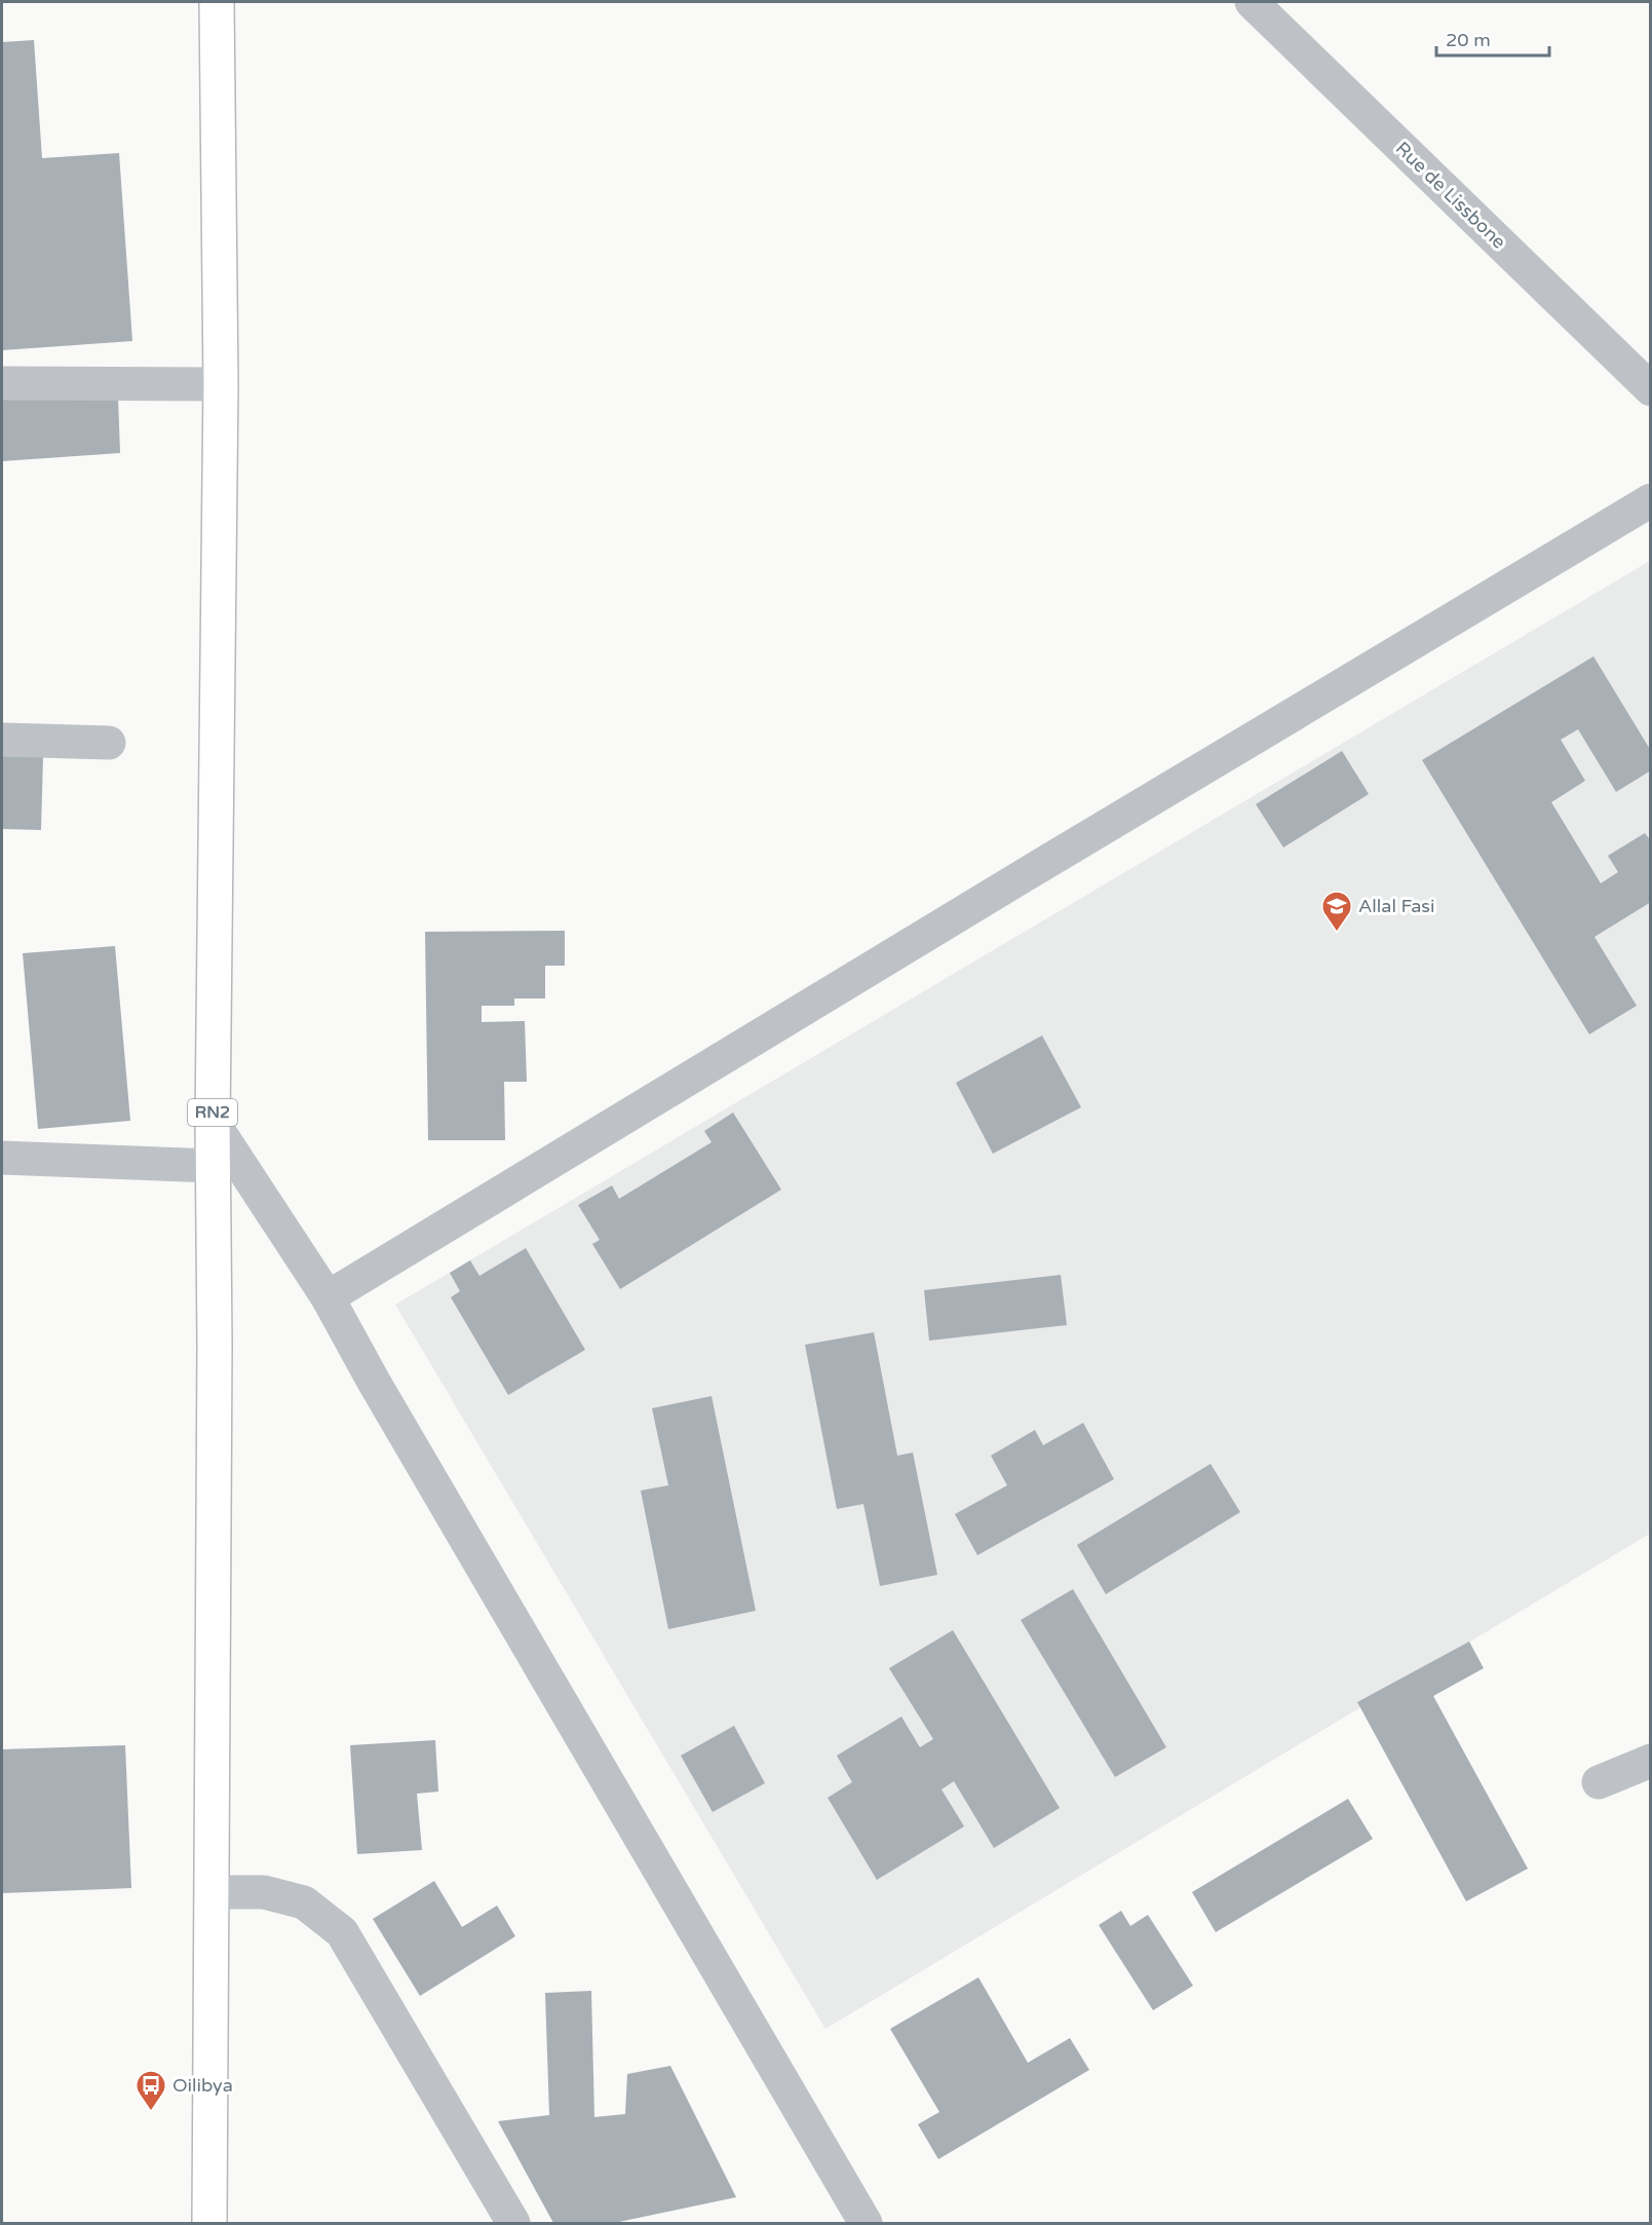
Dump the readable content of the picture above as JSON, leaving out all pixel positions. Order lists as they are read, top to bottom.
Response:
{
  "streets": {
    "highway": ["RN2"],
    "street": ["Rue de Lissbone"]
  },
  "places": {
    "school or university": ["Allal Fasi"],
    "bus stop": ["Oilibya"]
  },
  "scale_bar": "20 m"
}
